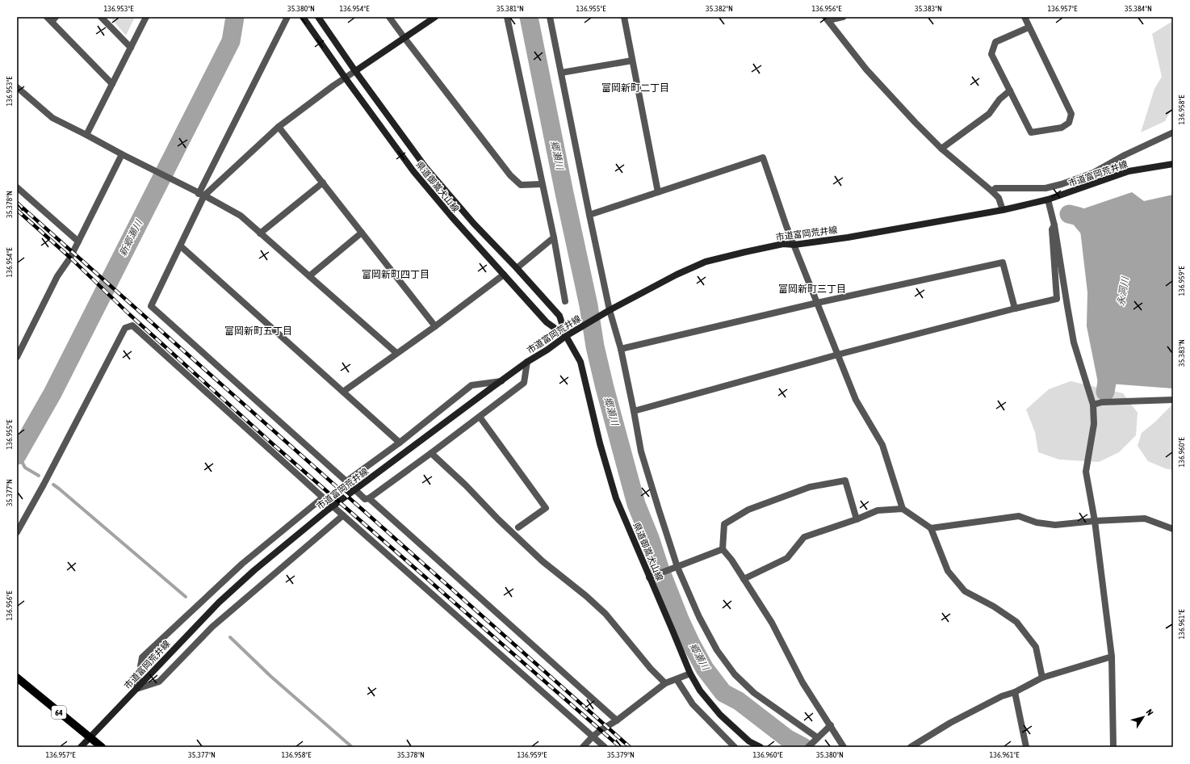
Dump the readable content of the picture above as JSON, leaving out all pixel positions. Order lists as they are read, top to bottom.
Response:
{
  "streets": {
    "main road": ["64"],
    "street": ["市道富岡荒井線", "県道御嵩犬山線"]
  },
  "crossings": [
    ["市道富岡荒井線", "県道御嵩犬山線"],
    ["市道富岡荒井線", "64"]
  ],
  "districts": [
    "富岡新町二丁目",
    "富岡新町四丁目",
    "富岡新町三丁目",
    "富岡新町五丁目"
  ],
  "water": ["郷瀬川", "新郷瀬川", "永洞川"],
  "north": "top right",
  "coordinates": [
    "136.953°E",
    "35.380°N",
    "136.954°E",
    "35.381°N",
    "136.955°E",
    "35.382°N",
    "136.956°E",
    "35.383°N",
    "136.957°E",
    "35.384°N",
    "136.958°E",
    "35.378°N",
    "136.959°E",
    "136.960°E",
    "35.377°N",
    "136.961°E",
    "35.379°N"
  ]
}
